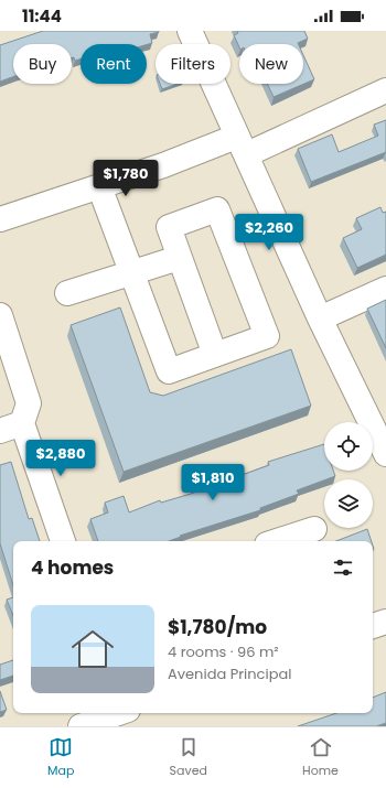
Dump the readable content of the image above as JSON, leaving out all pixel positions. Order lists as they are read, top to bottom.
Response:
{
  "page": {
    "status": "11:44",
    "chip": [
      "Buy",
      "Rent",
      "Filters",
      "New"
    ],
    "price": [
      "$1,780",
      "$2,260",
      "$2,880",
      "$1,810"
    ],
    "heading": "4 homes",
    "list": [
      {
        "name": "$1,780/mo",
        "note": "4 rooms · 96 m² · Avenida Principal"
      }
    ],
    "tabs": ["Map", "Saved", "Home"]
  }
}
